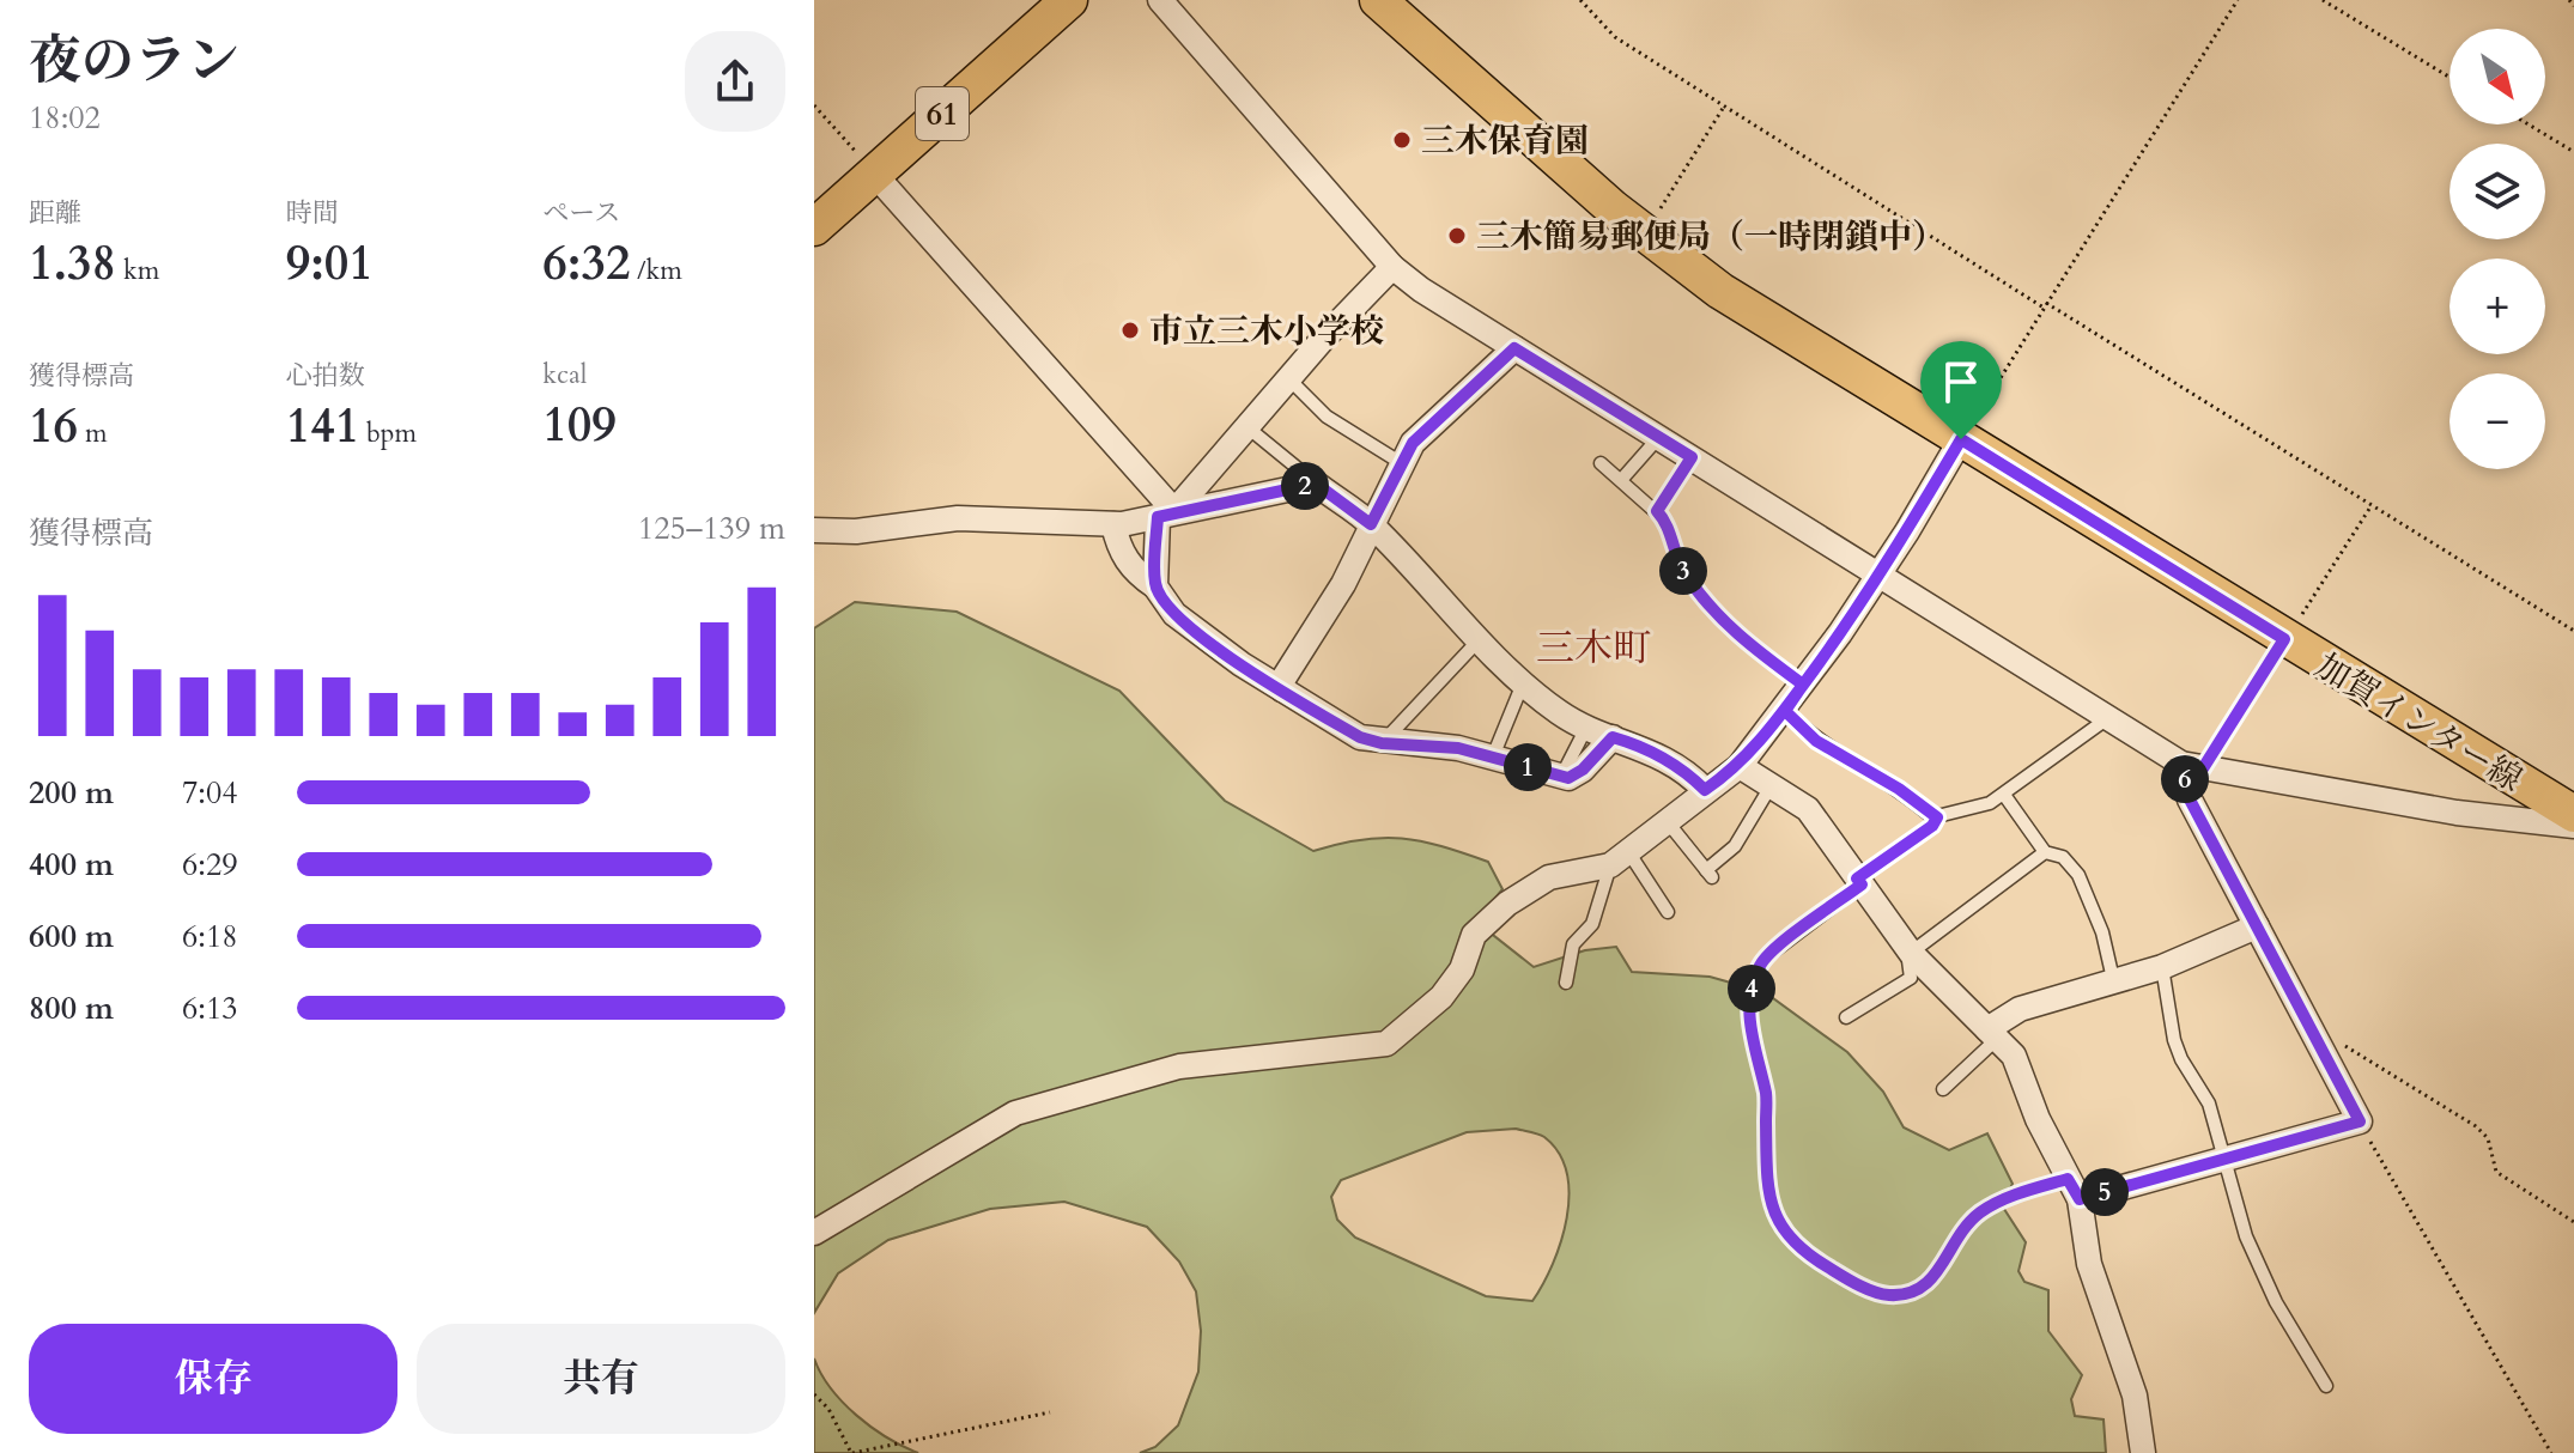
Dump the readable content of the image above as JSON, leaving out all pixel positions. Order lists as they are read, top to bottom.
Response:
{
  "streets": {
    "main road": ["61", "加賀インター線"]
  },
  "districts": ["三木町"],
  "places": ["三木保育園", "三木簡易郵便局（一時閉鎖中）", "市立三木小学校"],
  "north": "bottom right",
  "page": {
    "heading": ["夜のラン", "18:02"],
    "map_buttons": ["+", "−"],
    "stats": [
      ["距離", "1.38 km"],
      ["時間", "9:01"],
      ["ペース", "6:32 /km"],
      ["獲得標高", "16 m"],
      ["心拍数", "141 bpm"],
      ["kcal", "109"]
    ],
    "pins": [
      "2",
      "3",
      "1",
      "6",
      "4",
      "5"
    ],
    "chart": ["獲得標高", "125–139 m"],
    "list": [
      {
        "name": "200 m",
        "note": "7:04"
      },
      {
        "name": "400 m",
        "note": "6:29"
      },
      {
        "name": "600 m",
        "note": "6:18"
      },
      {
        "name": "800 m",
        "note": "6:13"
      }
    ],
    "buttons": ["保存", "共有"]
  }
}
